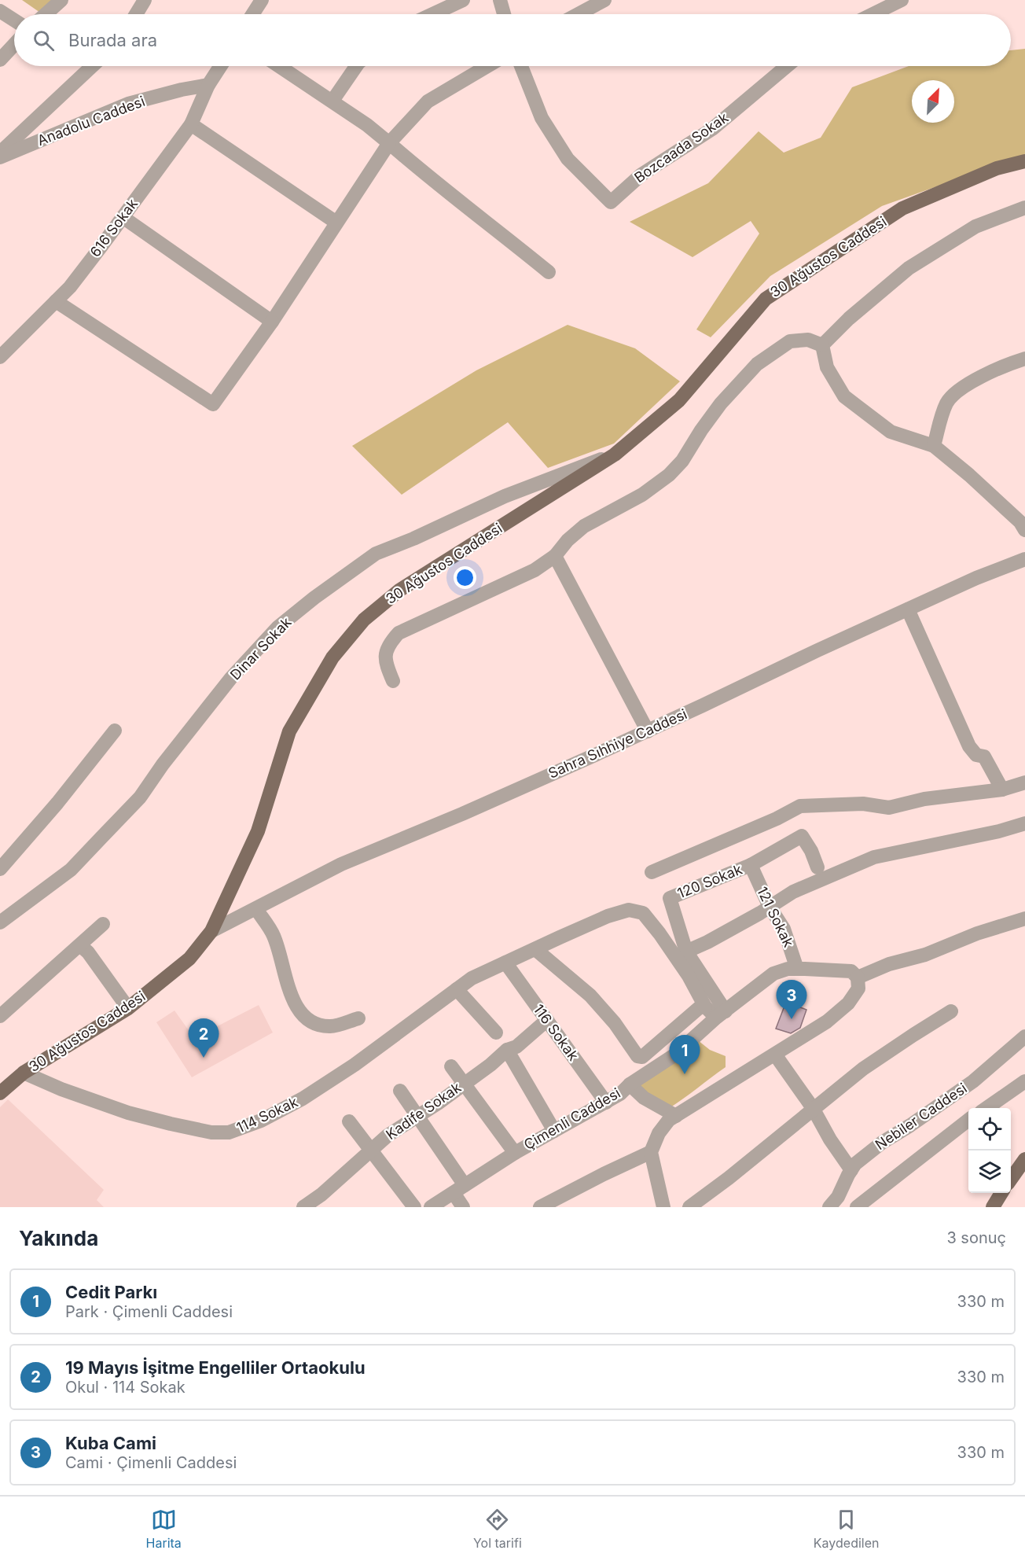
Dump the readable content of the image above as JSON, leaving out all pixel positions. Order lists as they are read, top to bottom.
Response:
{
  "streets": {
    "main road": ["30 Ağustos Caddesi"],
    "street": [
      "Anadolu Caddesi",
      "Bozcaada Sokak",
      "616 Sokak",
      "Dinar Sokak",
      "Sahra Sıhhiye Caddesi",
      "120 Sokak",
      "121 Sokak",
      "116 Sokak",
      "Kadife Sokak",
      "114 Sokak",
      "Nebiler Caddesi",
      "Çimenli Caddesi"
    ]
  },
  "crossings": [
    ["Anadolu Caddesi", "616 Sokak"],
    ["30 Ağustos Caddesi", "Dinar Sokak"],
    ["30 Ağustos Caddesi", "Sahra Sıhhiye Caddesi"],
    ["30 Ağustos Caddesi", "114 Sokak"],
    ["120 Sokak", "121 Sokak"],
    ["121 Sokak", "Çimenli Caddesi"],
    ["116 Sokak", "Kadife Sokak"],
    ["116 Sokak", "114 Sokak"],
    ["116 Sokak", "Çimenli Caddesi"],
    ["114 Sokak", "Çimenli Caddesi"]
  ],
  "north": "top right",
  "page": {
    "search": "Burada ara",
    "pins": ["3", "2", "1"],
    "heading": ["Yakında", "3 sonuç"],
    "list": [
      {
        "mark": "1",
        "name": "Cedit Parkı",
        "note": "Park · Çimenli Caddesi",
        "value": "330 m"
      },
      {
        "mark": "2",
        "name": "19 Mayıs İşitme Engelliler Ortaokulu",
        "note": "Okul · 114 Sokak",
        "value": "330 m"
      },
      {
        "mark": "3",
        "name": "Kuba Cami",
        "note": "Cami · Çimenli Caddesi",
        "value": "330 m"
      }
    ],
    "nav": ["Harita", "Yol tarifi", "Kaydedilen"]
  }
}
